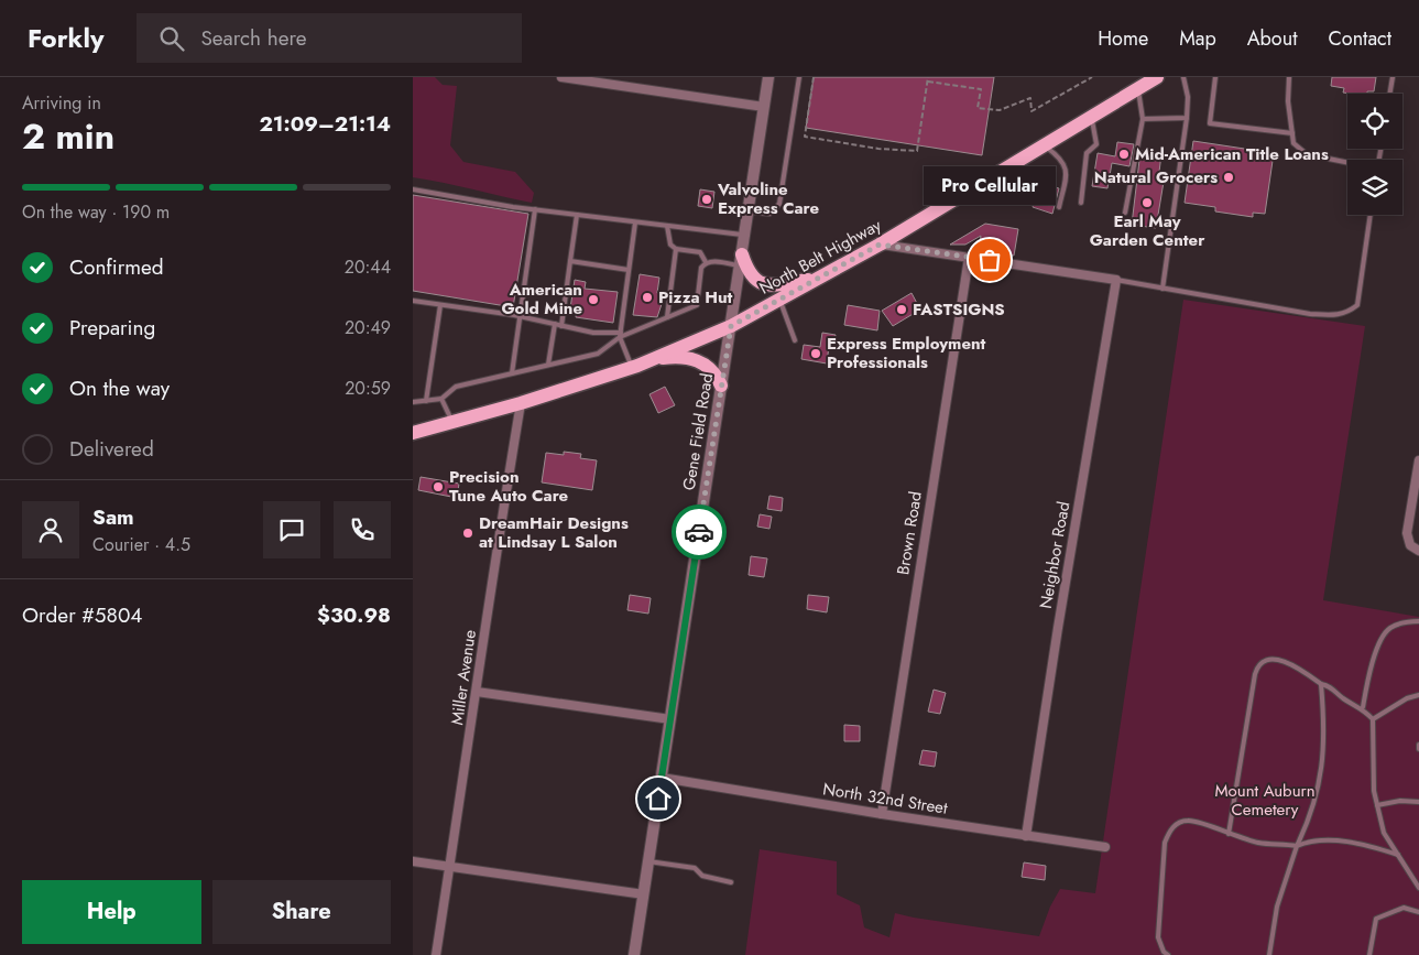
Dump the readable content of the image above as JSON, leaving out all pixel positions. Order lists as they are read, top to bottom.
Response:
{
  "streets": {
    "main road": ["North Belt Highway"],
    "street": [
      "Gene Field Road",
      "Brown Road",
      "Neighbor Road",
      "Miller Avenue",
      "North 32nd Street"
    ]
  },
  "crossings": [
    ["North Belt Highway", "Gene Field Road"],
    ["North Belt Highway", "Miller Avenue"],
    ["Gene Field Road", "North 32nd Street"],
    ["Brown Road", "North 32nd Street"],
    ["Neighbor Road", "North 32nd Street"]
  ],
  "parks": ["Mount Auburn Cemetery"],
  "places": [
    "Mid-American Title Loans",
    "Natural Grocers",
    "Valvoline Express Care",
    "Earl May Garden Center",
    "Pro Cellular",
    "Pizza Hut",
    "American Gold Mine",
    "FASTSIGNS",
    "Express Employment Professionals",
    "Precision Tune Auto Care",
    "DreamHair Designs at Lindsay L Salon"
  ],
  "page": {
    "header": "Forkly",
    "search": "Search here",
    "nav": [
      "Home",
      "Map",
      "About",
      "Contact"
    ],
    "heading": ["2 min", "Arriving in", "21:09–21:14"],
    "panel": [
      "Sam",
      "Courier · 4.5",
      "Order #5804",
      "$30.98"
    ],
    "bubble": "Pro Cellular",
    "bar": "On the way · 190 m",
    "list": [
      ["Confirmed", "20:44"],
      ["Preparing", "20:49"],
      ["On the way", "20:59"],
      "Delivered"
    ],
    "buttons": ["Help", "Share"]
  }
}
